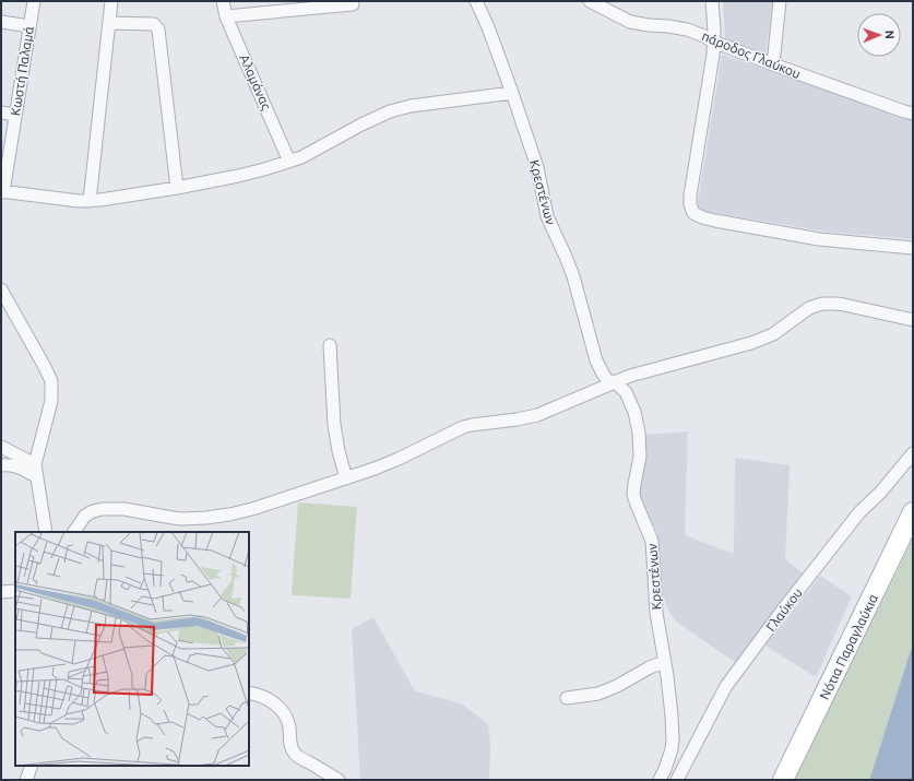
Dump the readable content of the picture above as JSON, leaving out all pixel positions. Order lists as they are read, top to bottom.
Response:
{
  "streets": {
    "main road": ["Νότια Παραγλαύκια"],
    "street": [
      "πάροδος Γλαύκου",
      "Κωστή Παλαμά",
      "Αλαμάνας",
      "Κρεστένων",
      "Γλαύκου"
    ]
  },
  "north": "right"
}
